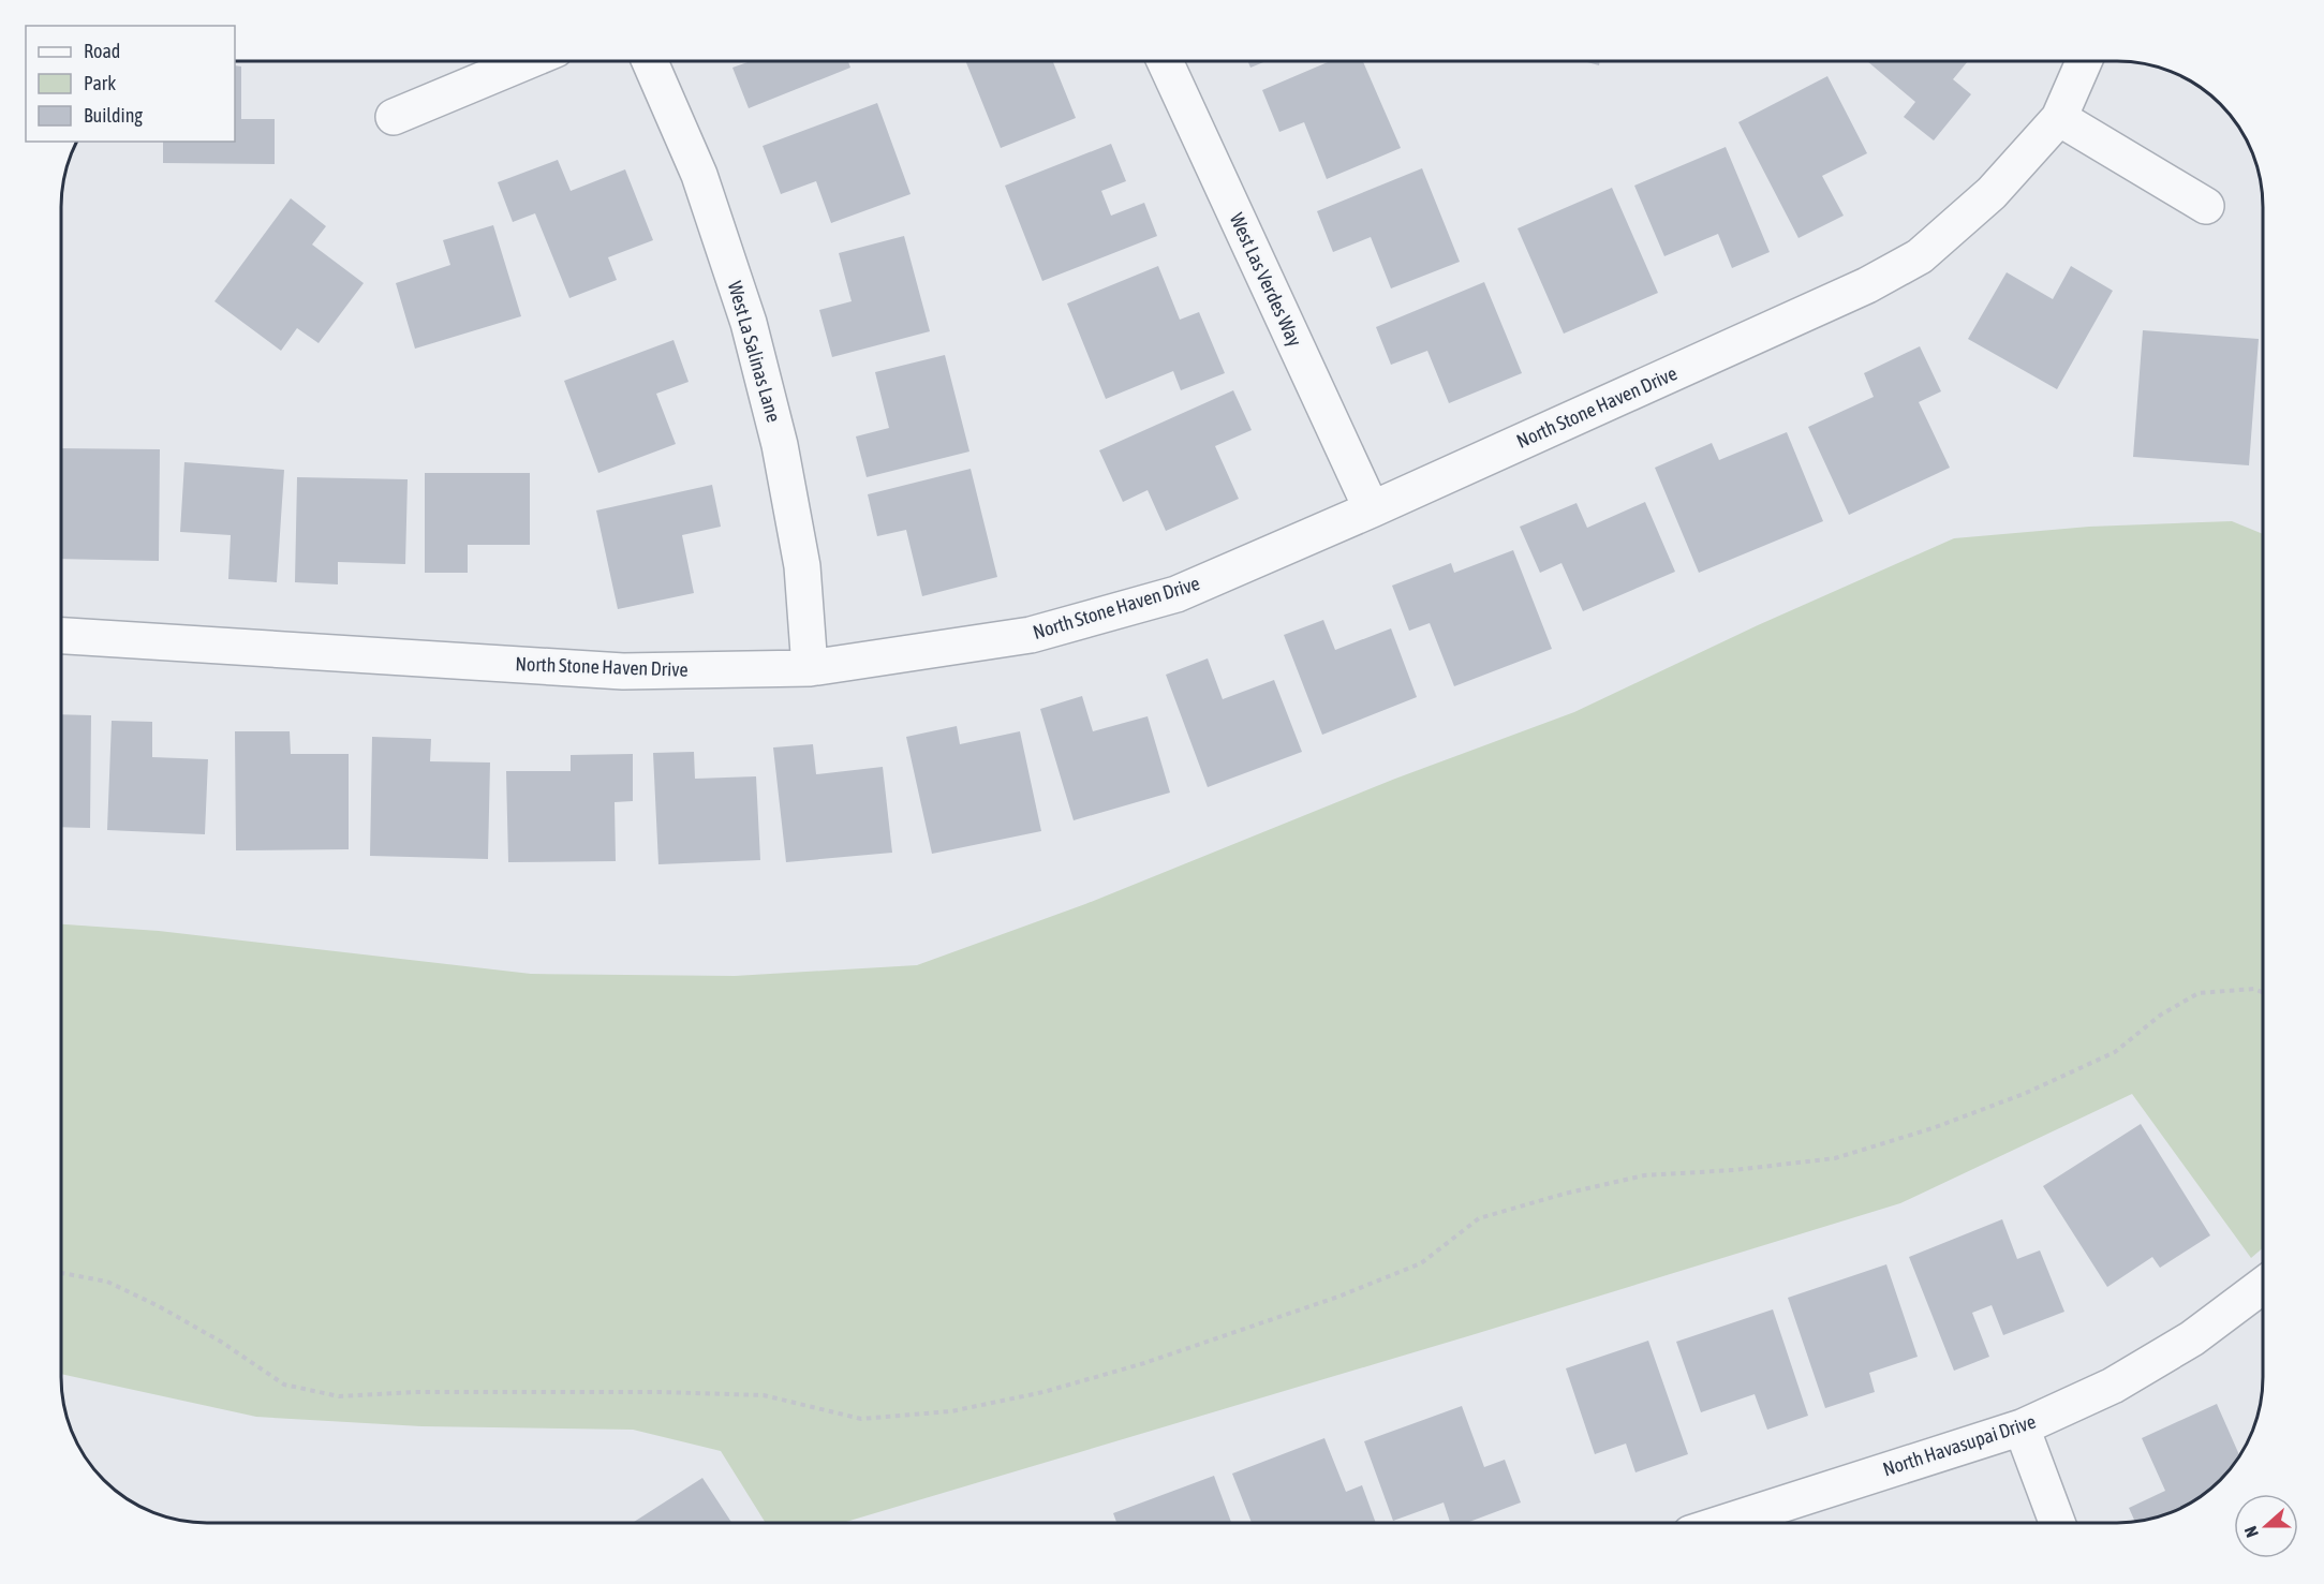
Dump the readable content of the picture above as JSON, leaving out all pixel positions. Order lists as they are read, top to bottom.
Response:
{
  "streets": {
    "street": [
      "West Las Verdes Way",
      "West La Salinas Lane",
      "North Stone Haven Drive",
      "North Havasupai Drive"
    ]
  },
  "crossings": [
    ["West Las Verdes Way", "North Stone Haven Drive"],
    ["West La Salinas Lane", "North Stone Haven Drive"]
  ],
  "legend": ["Road", "Park", "Building"],
  "north": "left"
}
